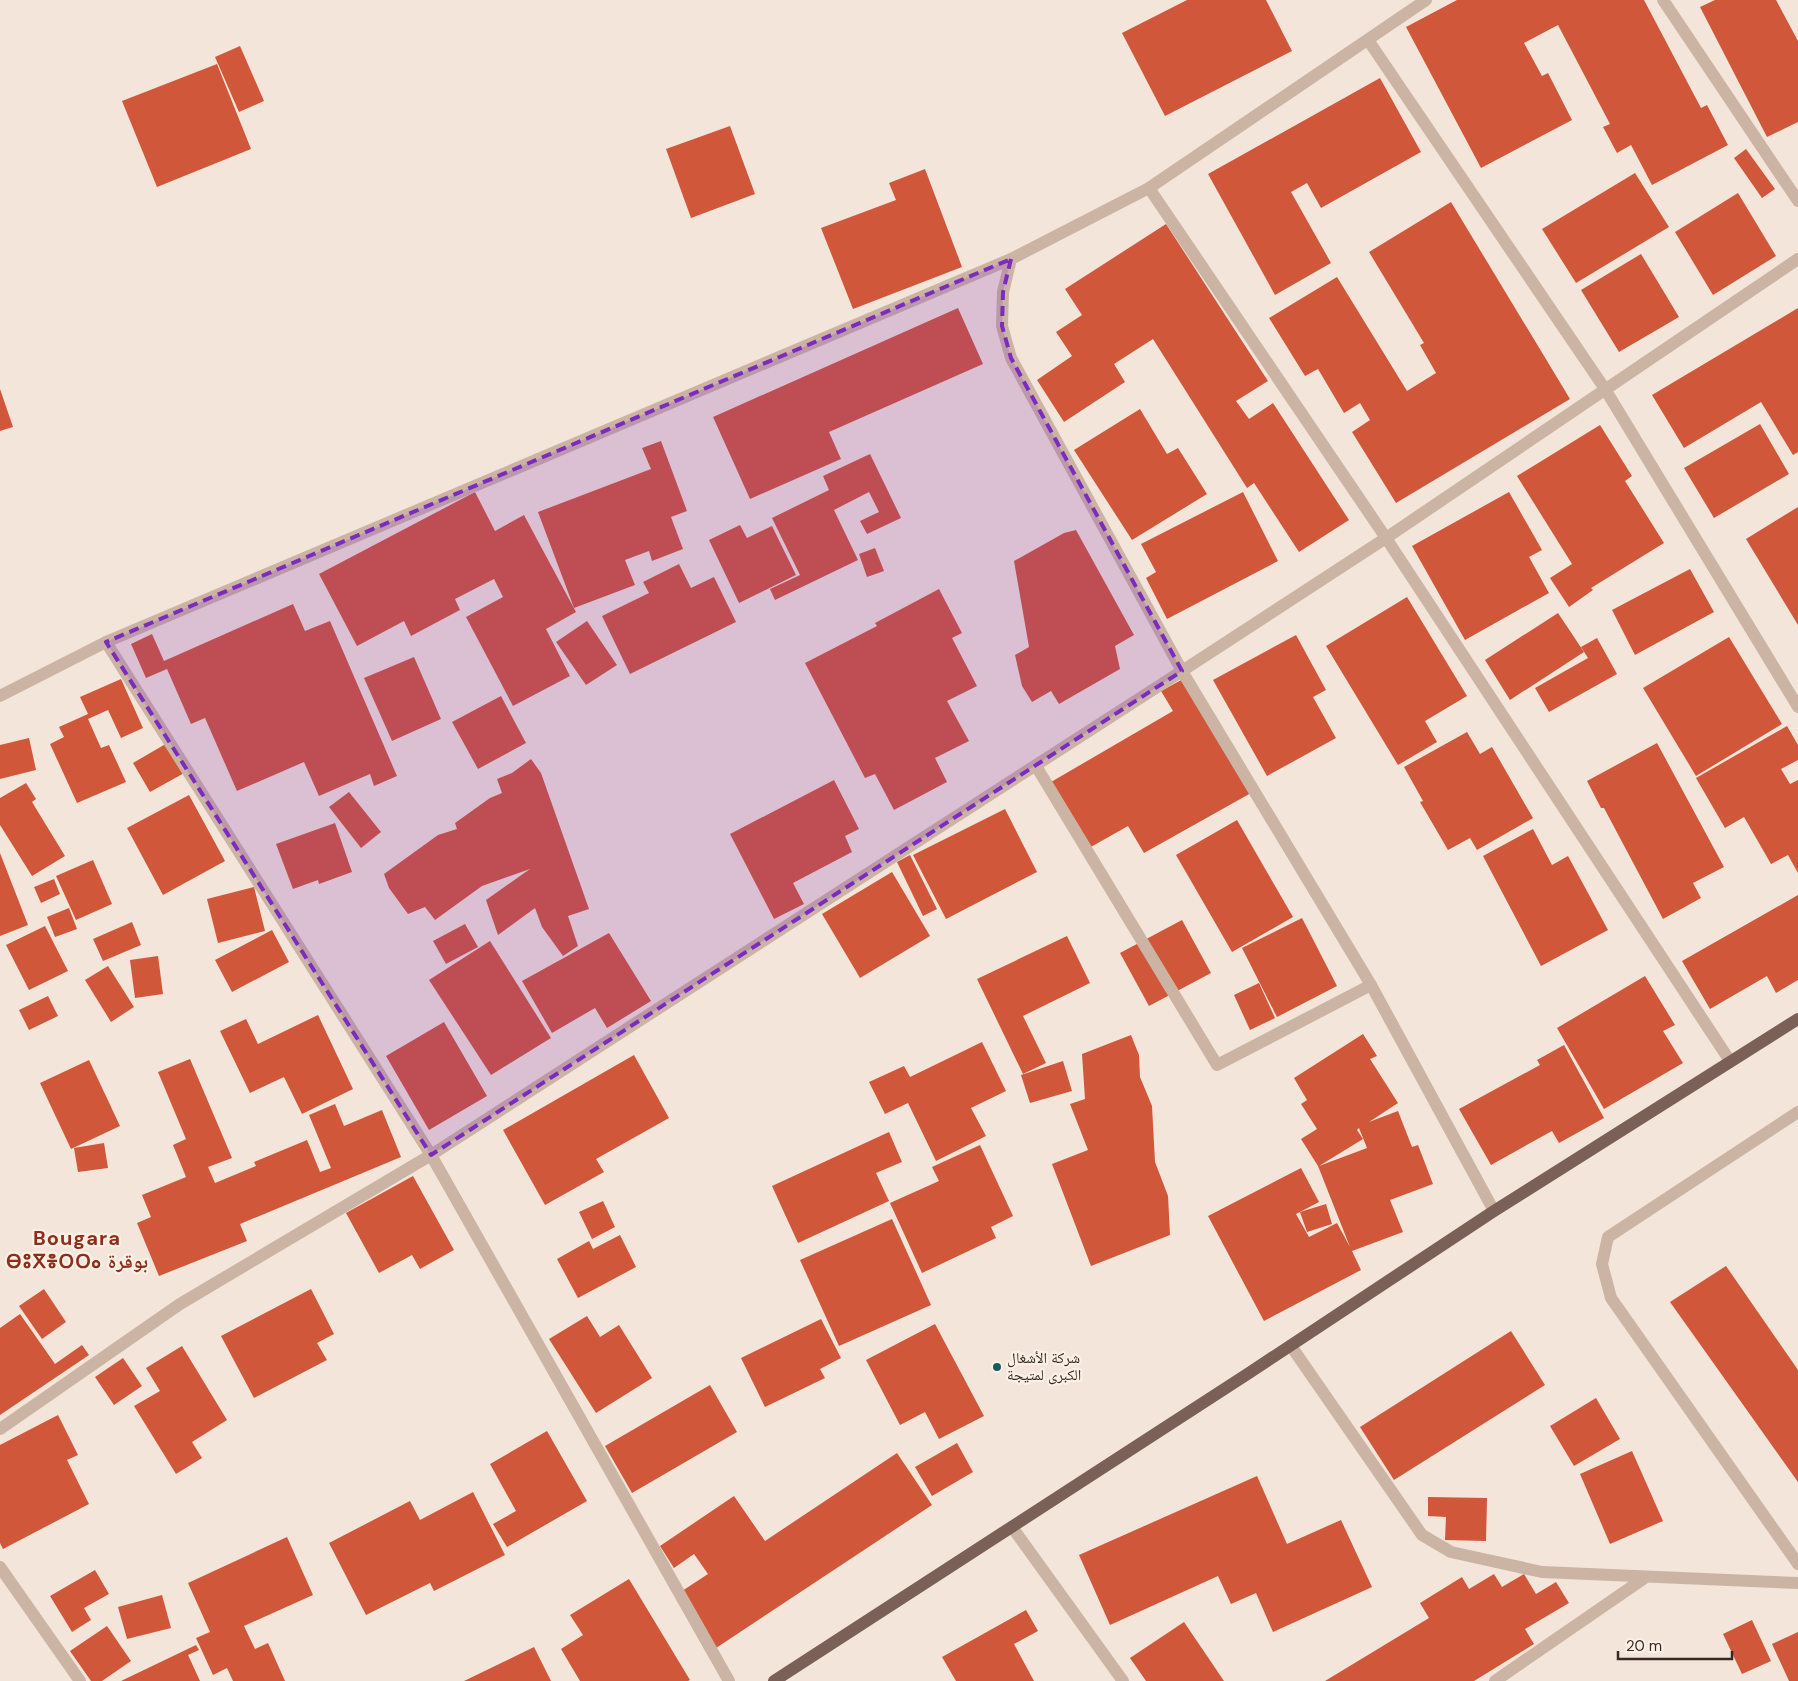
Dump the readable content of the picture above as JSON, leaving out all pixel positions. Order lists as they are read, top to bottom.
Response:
{
  "districts": ["Bougara ⴱⵓⴳⴻⵔⵔⴰ بوقرة"],
  "places": ["شركة الأشغال الكبرى لمتيجة"],
  "scale_bar": "20 m"
}
